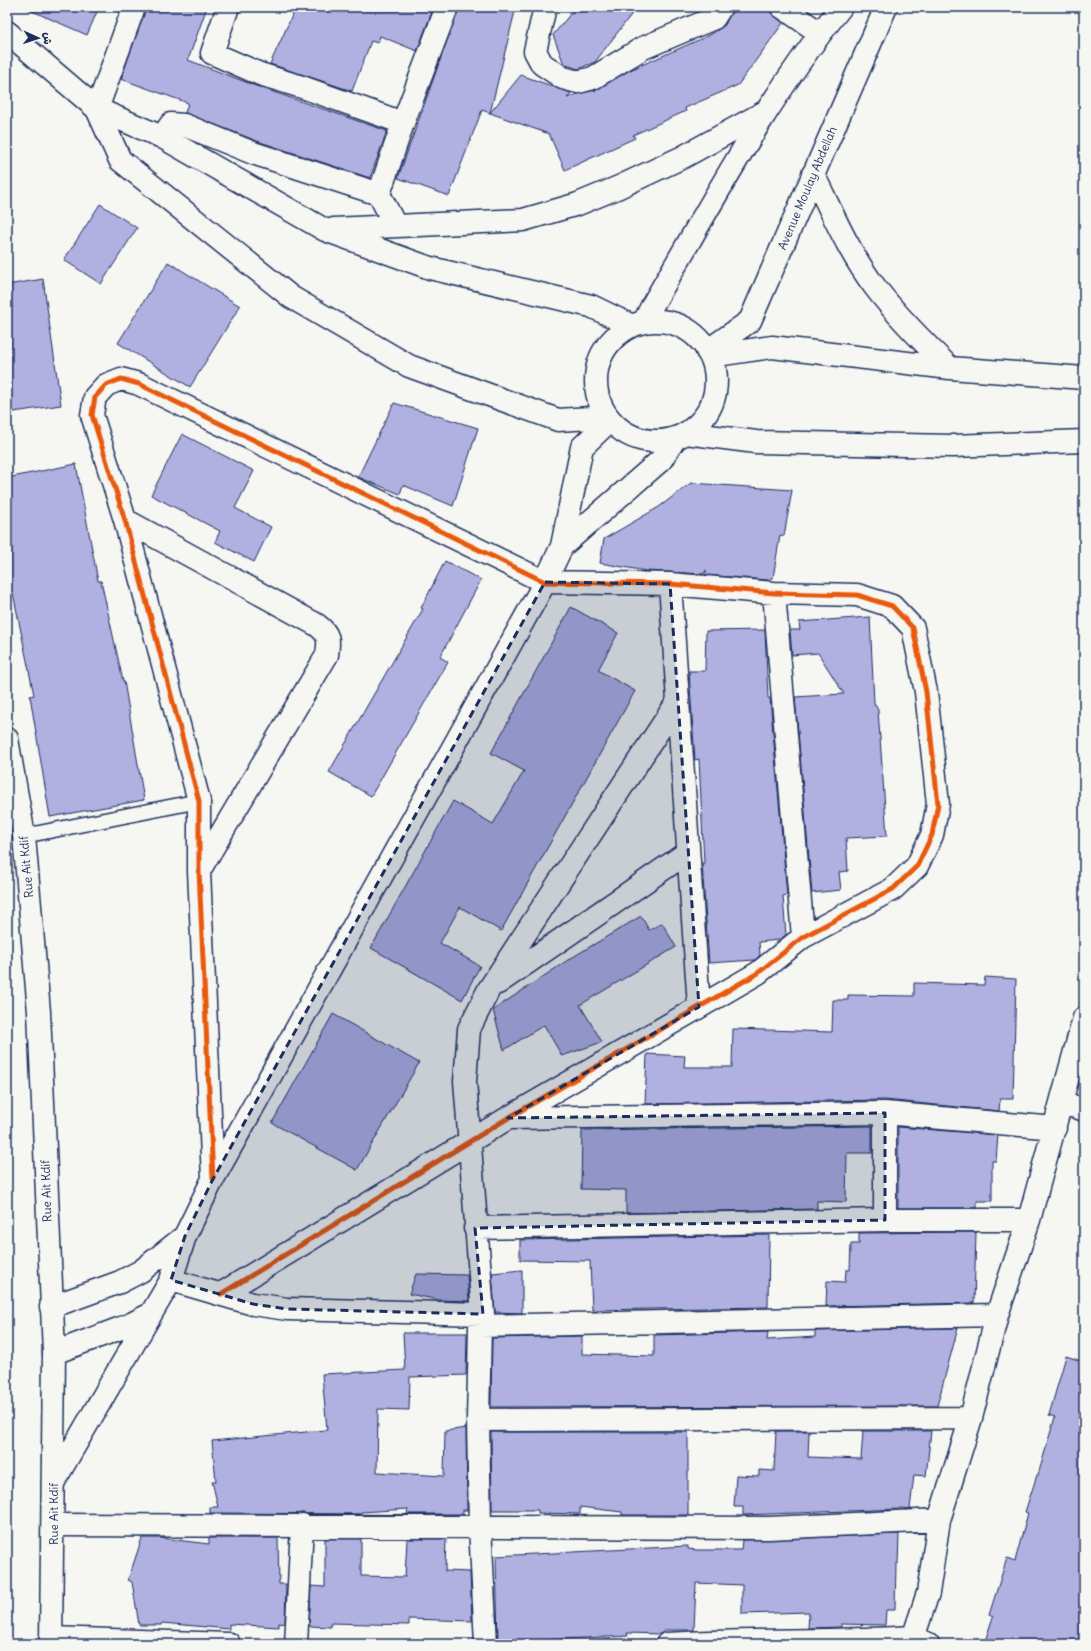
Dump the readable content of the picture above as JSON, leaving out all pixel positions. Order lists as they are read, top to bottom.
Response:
{
  "streets": {
    "street": ["Avenue Moulay Abdellah", "Rue Ait Kdif"]
  },
  "north": "right"
}
